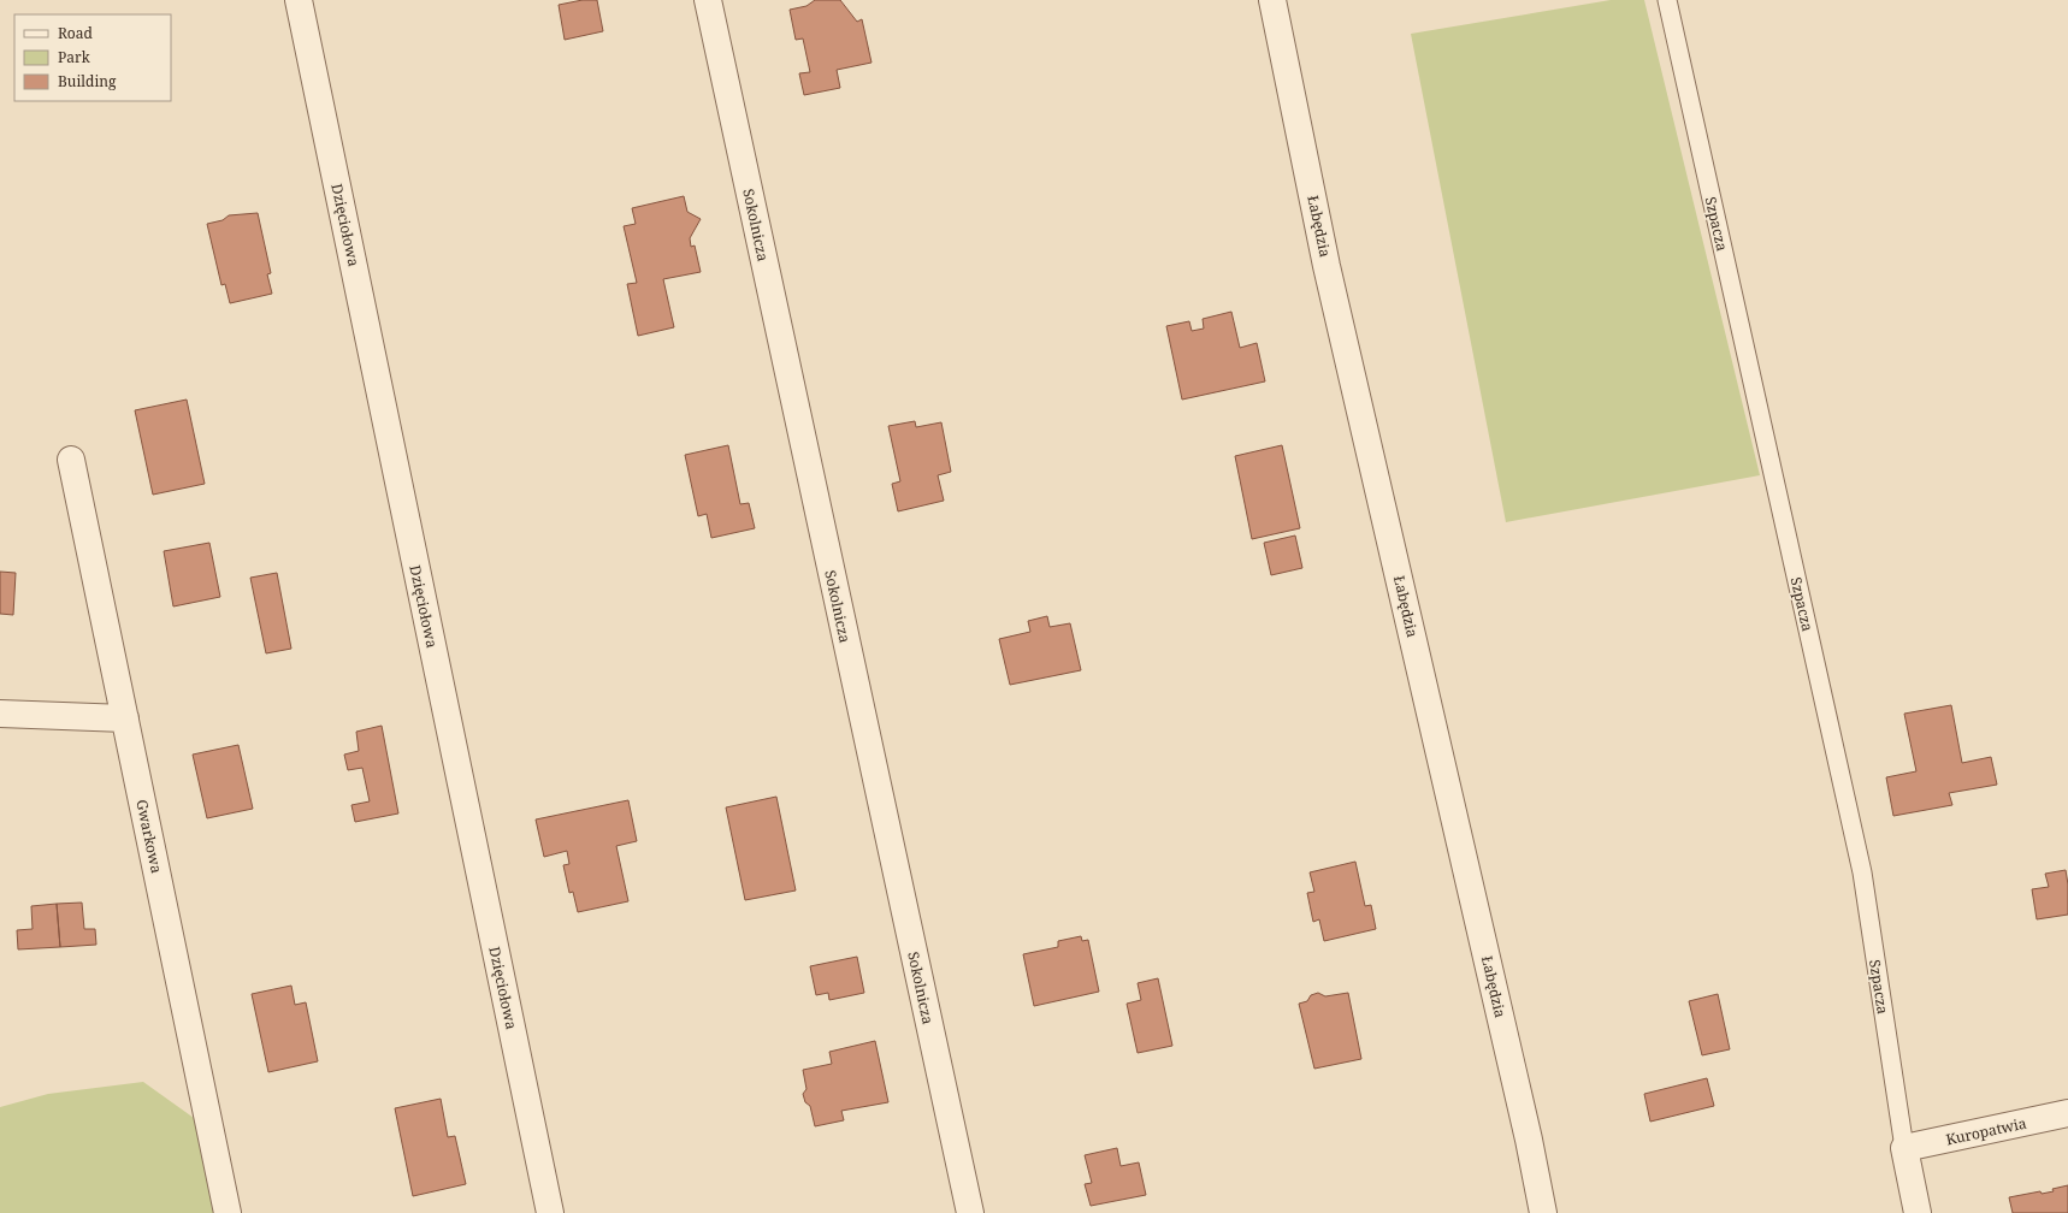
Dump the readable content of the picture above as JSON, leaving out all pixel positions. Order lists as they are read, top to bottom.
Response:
{
  "streets": {
    "street": [
      "Szpacza",
      "Dzięciołowa",
      "Sokolnicza",
      "Łabędzia",
      "Gwarkowa",
      "Kuropatwia"
    ]
  },
  "crossings": [
    ["Szpacza", "Kuropatwia"]
  ],
  "legend": ["Road", "Park", "Building"]
}
